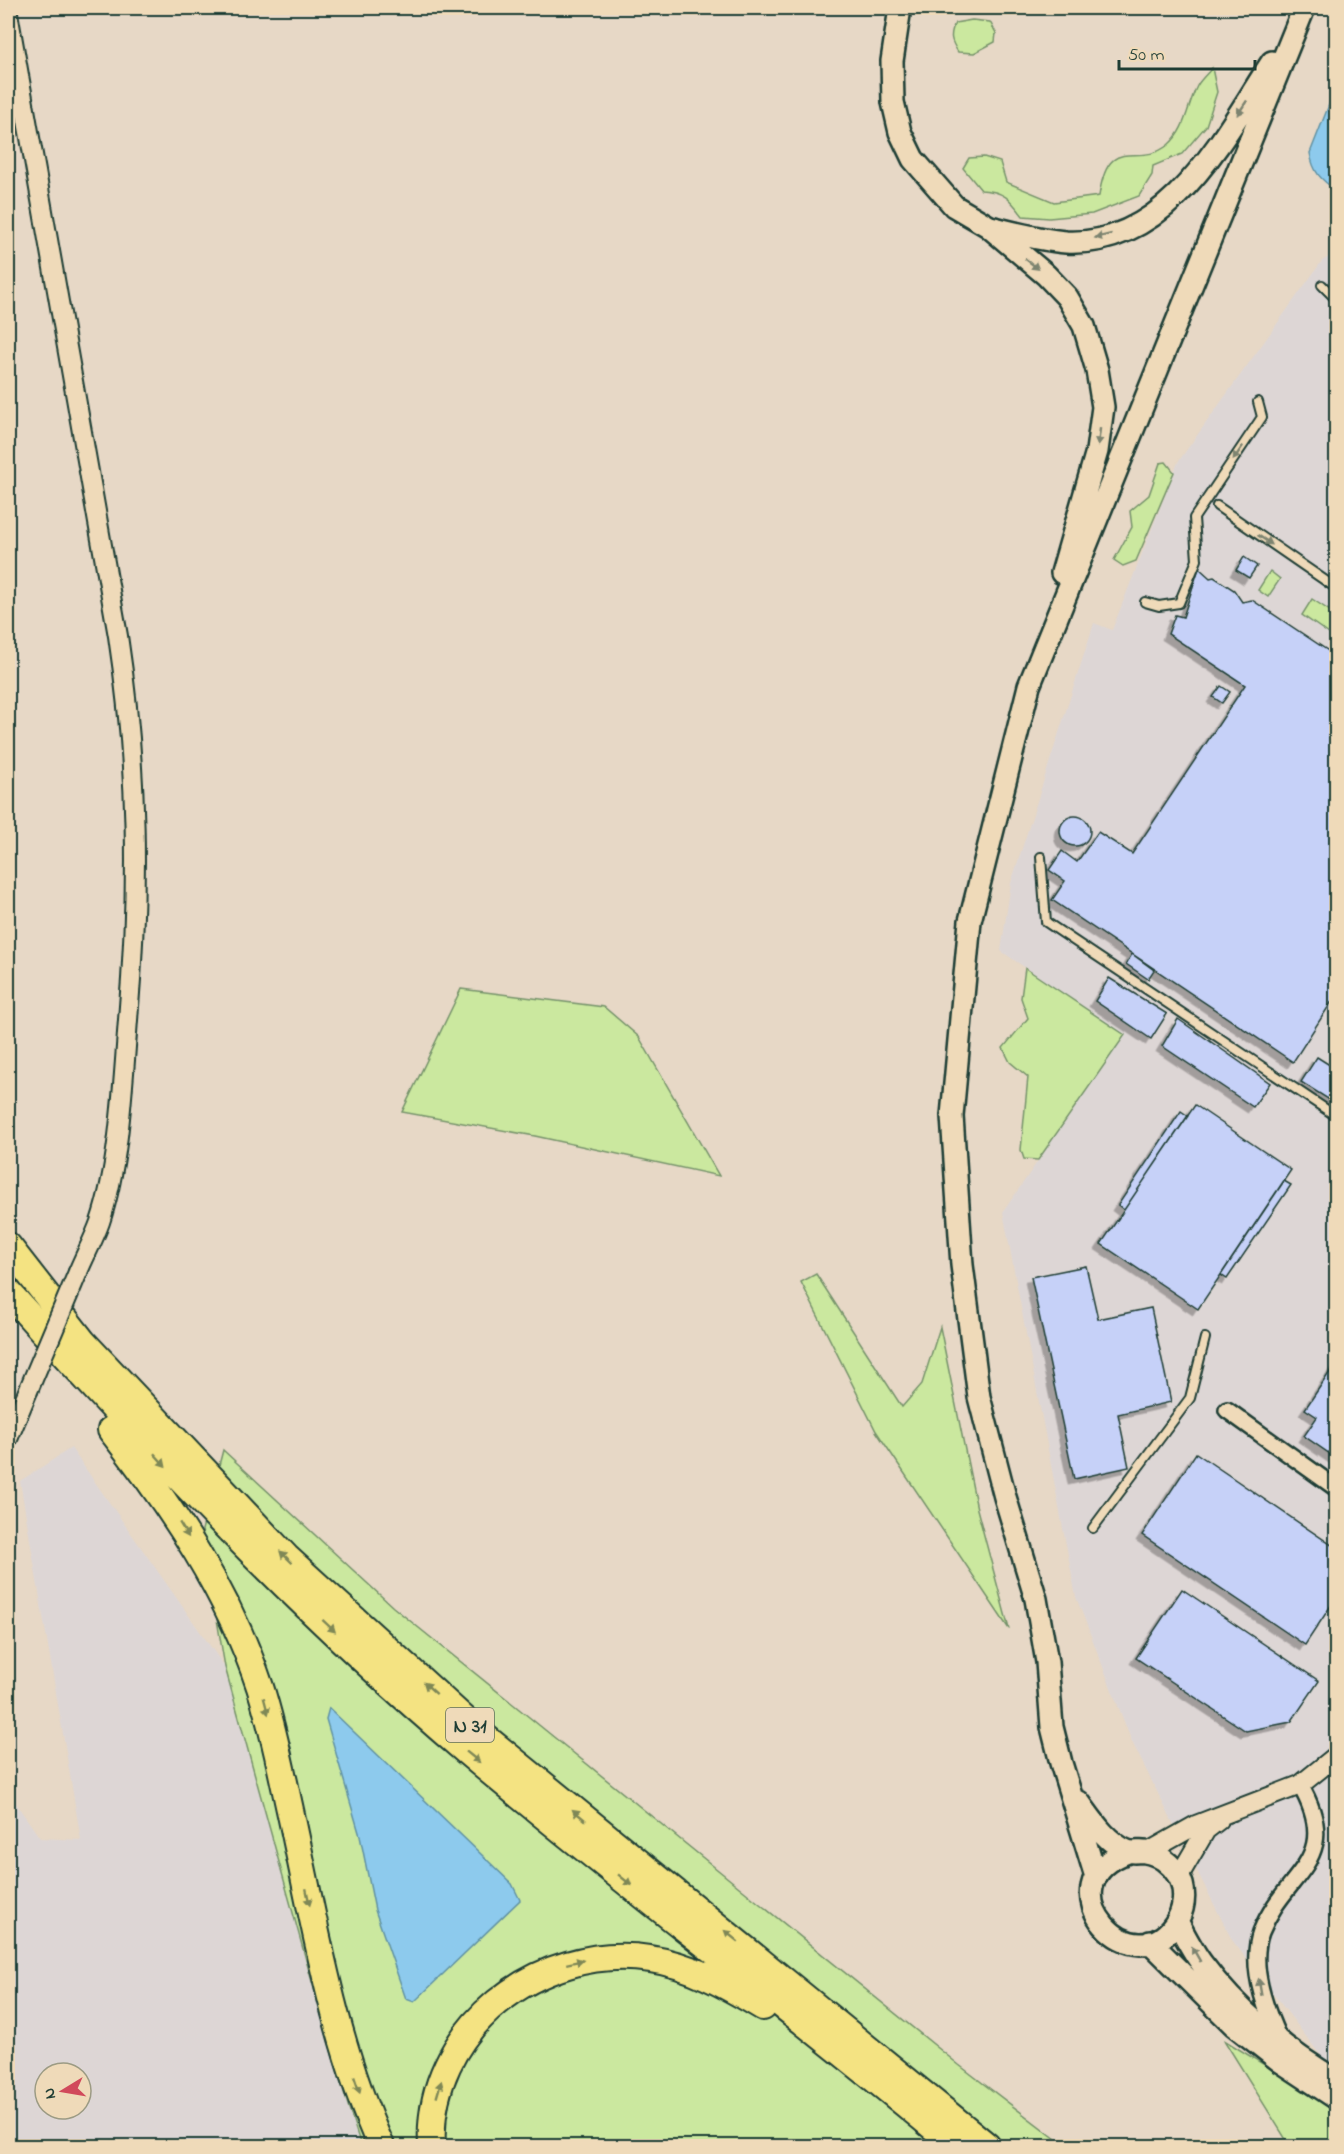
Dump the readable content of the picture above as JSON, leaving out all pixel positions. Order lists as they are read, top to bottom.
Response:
{
  "streets": {
    "highway": ["N 31"]
  },
  "scale_bar": "50 m",
  "north": "left"
}
